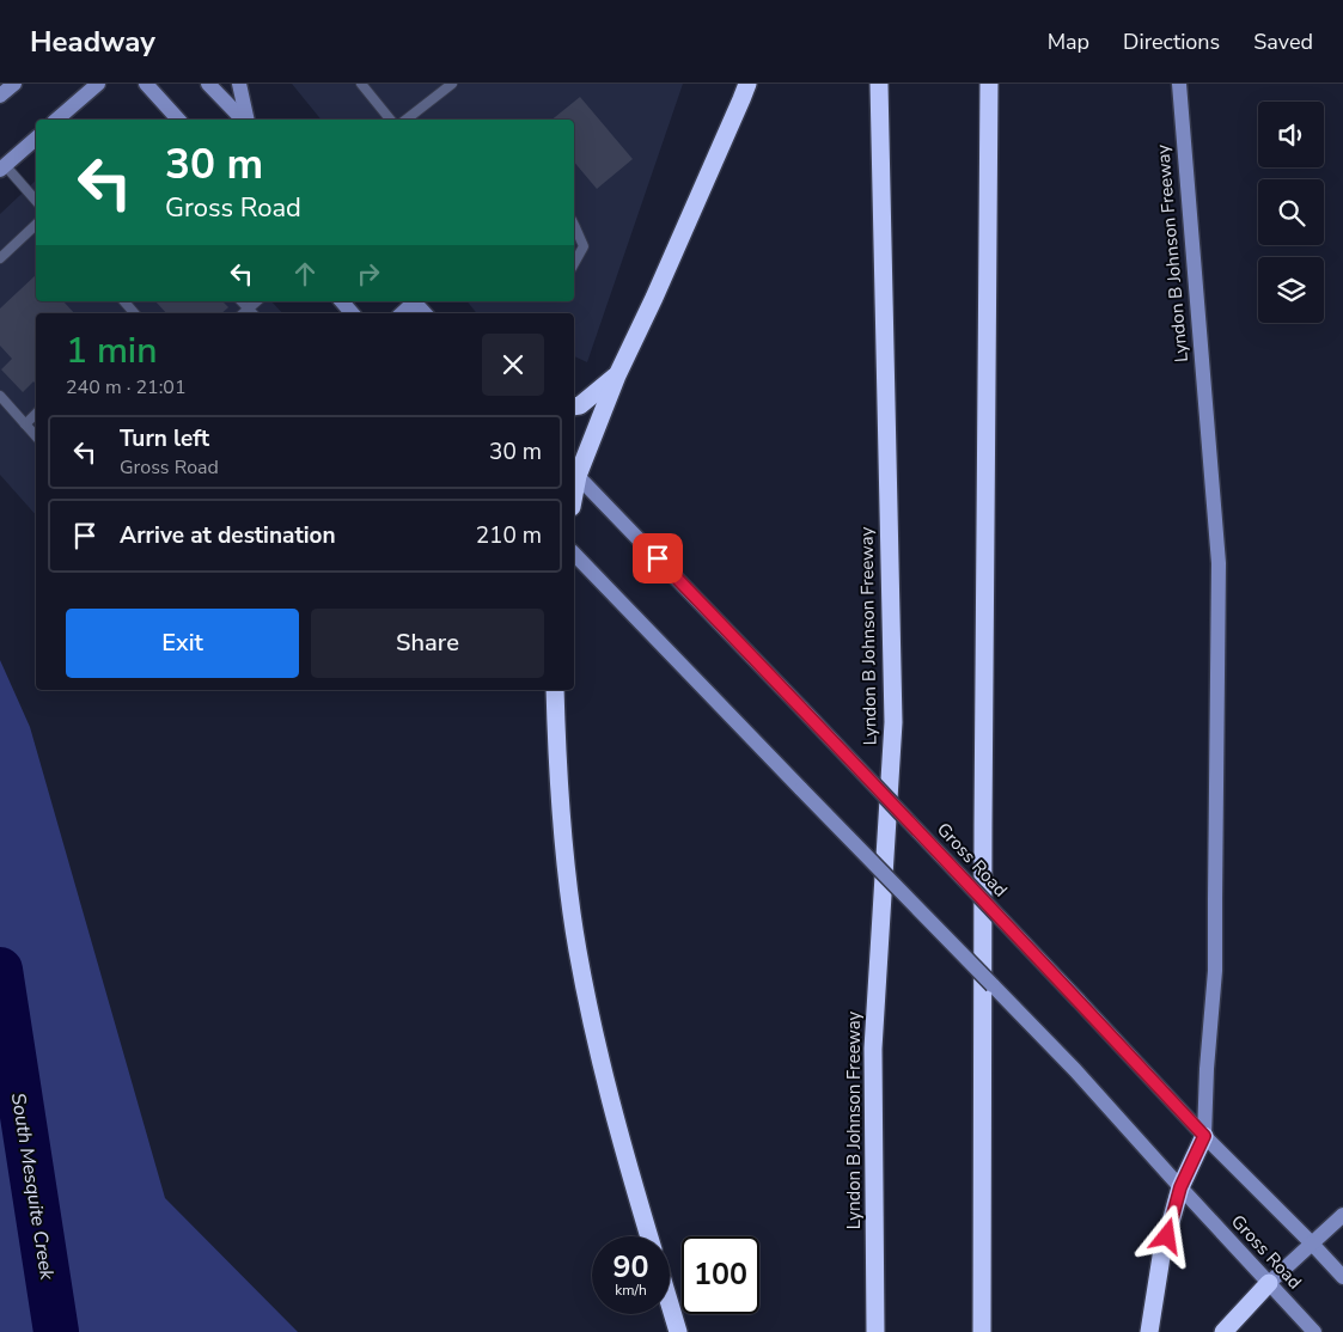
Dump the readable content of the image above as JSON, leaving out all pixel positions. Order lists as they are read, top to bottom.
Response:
{
  "streets": {
    "highway": ["Lyndon B Johnson Freeway"],
    "main road": ["Gross Road"]
  },
  "crossings": [
    ["Lyndon B Johnson Freeway", "Gross Road"]
  ],
  "water": ["South Mesquite Creek"],
  "page": {
    "header": "Headway",
    "nav": ["Map", "Directions", "Saved"],
    "turn": ["30 m", "Gross Road"],
    "heading": ["1 min", "240 m · 21:01"],
    "list": [
      {
        "name": "Turn left",
        "note": "Gross Road",
        "value": "30 m"
      },
      {
        "name": "Arrive at destination",
        "value": "210 m"
      }
    ],
    "buttons": ["Exit", "Share"],
    "speed": "90 km/h",
    "limit": "100"
  }
}
